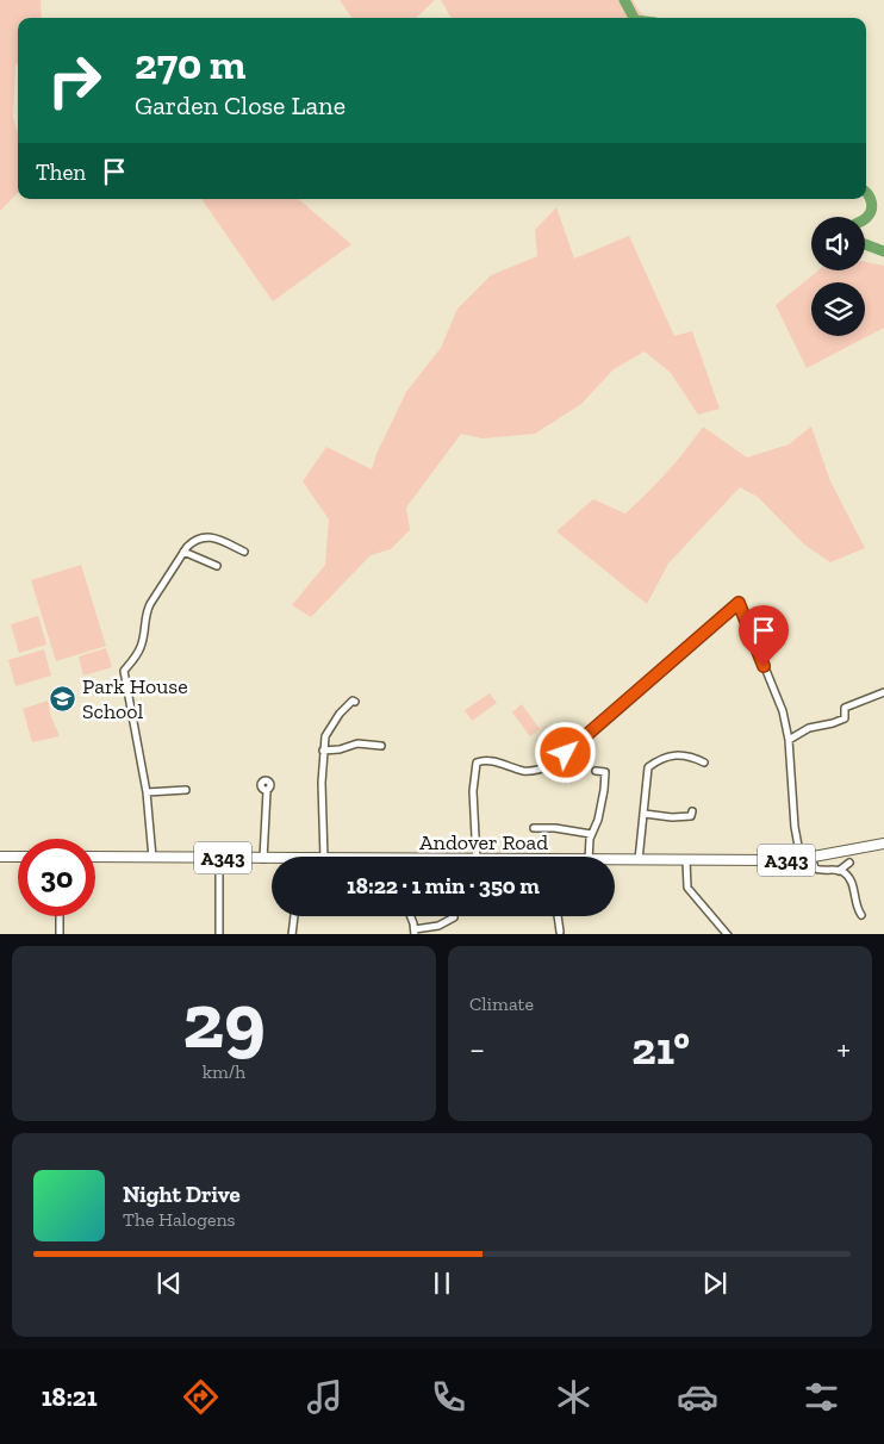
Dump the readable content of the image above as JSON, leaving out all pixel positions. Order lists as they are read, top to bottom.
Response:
{
  "streets": {
    "main road": ["Andover Road", "A343"]
  },
  "places": {
    "school or university": ["Park House School"]
  },
  "page": {
    "turn": ["270 m", "Garden Close Lane"],
    "then": "Then",
    "limit": "30",
    "trip": "18:22 · 1 min · 350 m",
    "tile": [
      ["29", "km/h"],
      "Climate"
    ],
    "heat": ["−", "21°", "+"],
    "song": ["Night Drive", "The Halogens"],
    "tabs": "18:21"
  }
}
